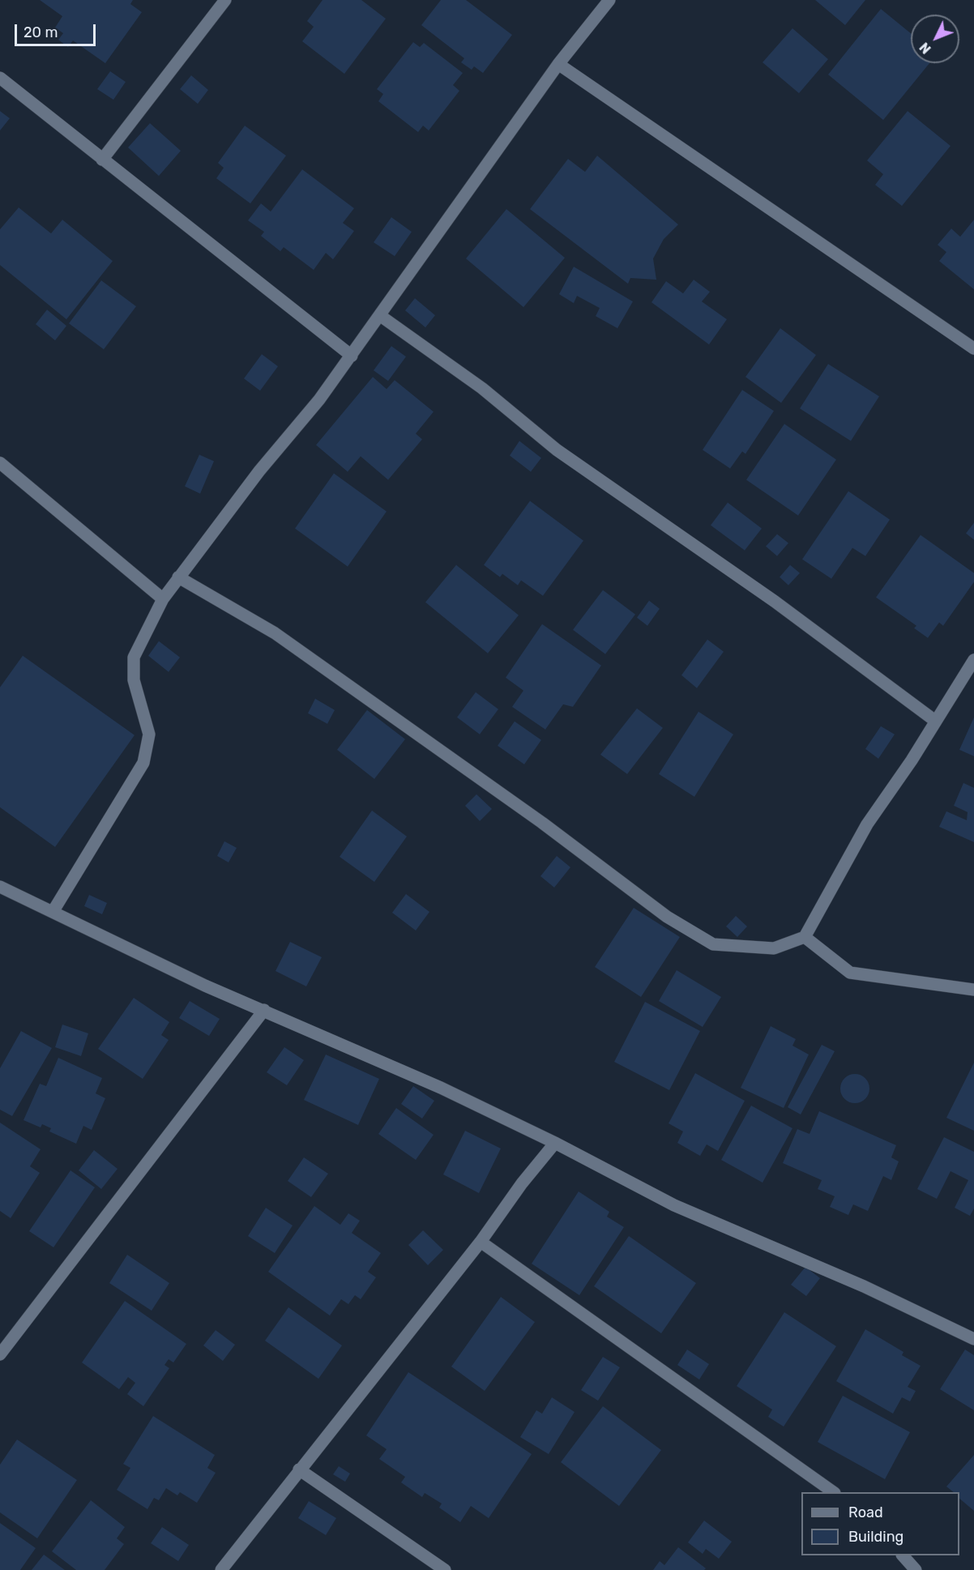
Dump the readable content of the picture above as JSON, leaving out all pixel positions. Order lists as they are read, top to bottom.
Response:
{
  "legend": ["Road", "Building"],
  "scale_bar": "20 m",
  "north": "bottom left"
}
